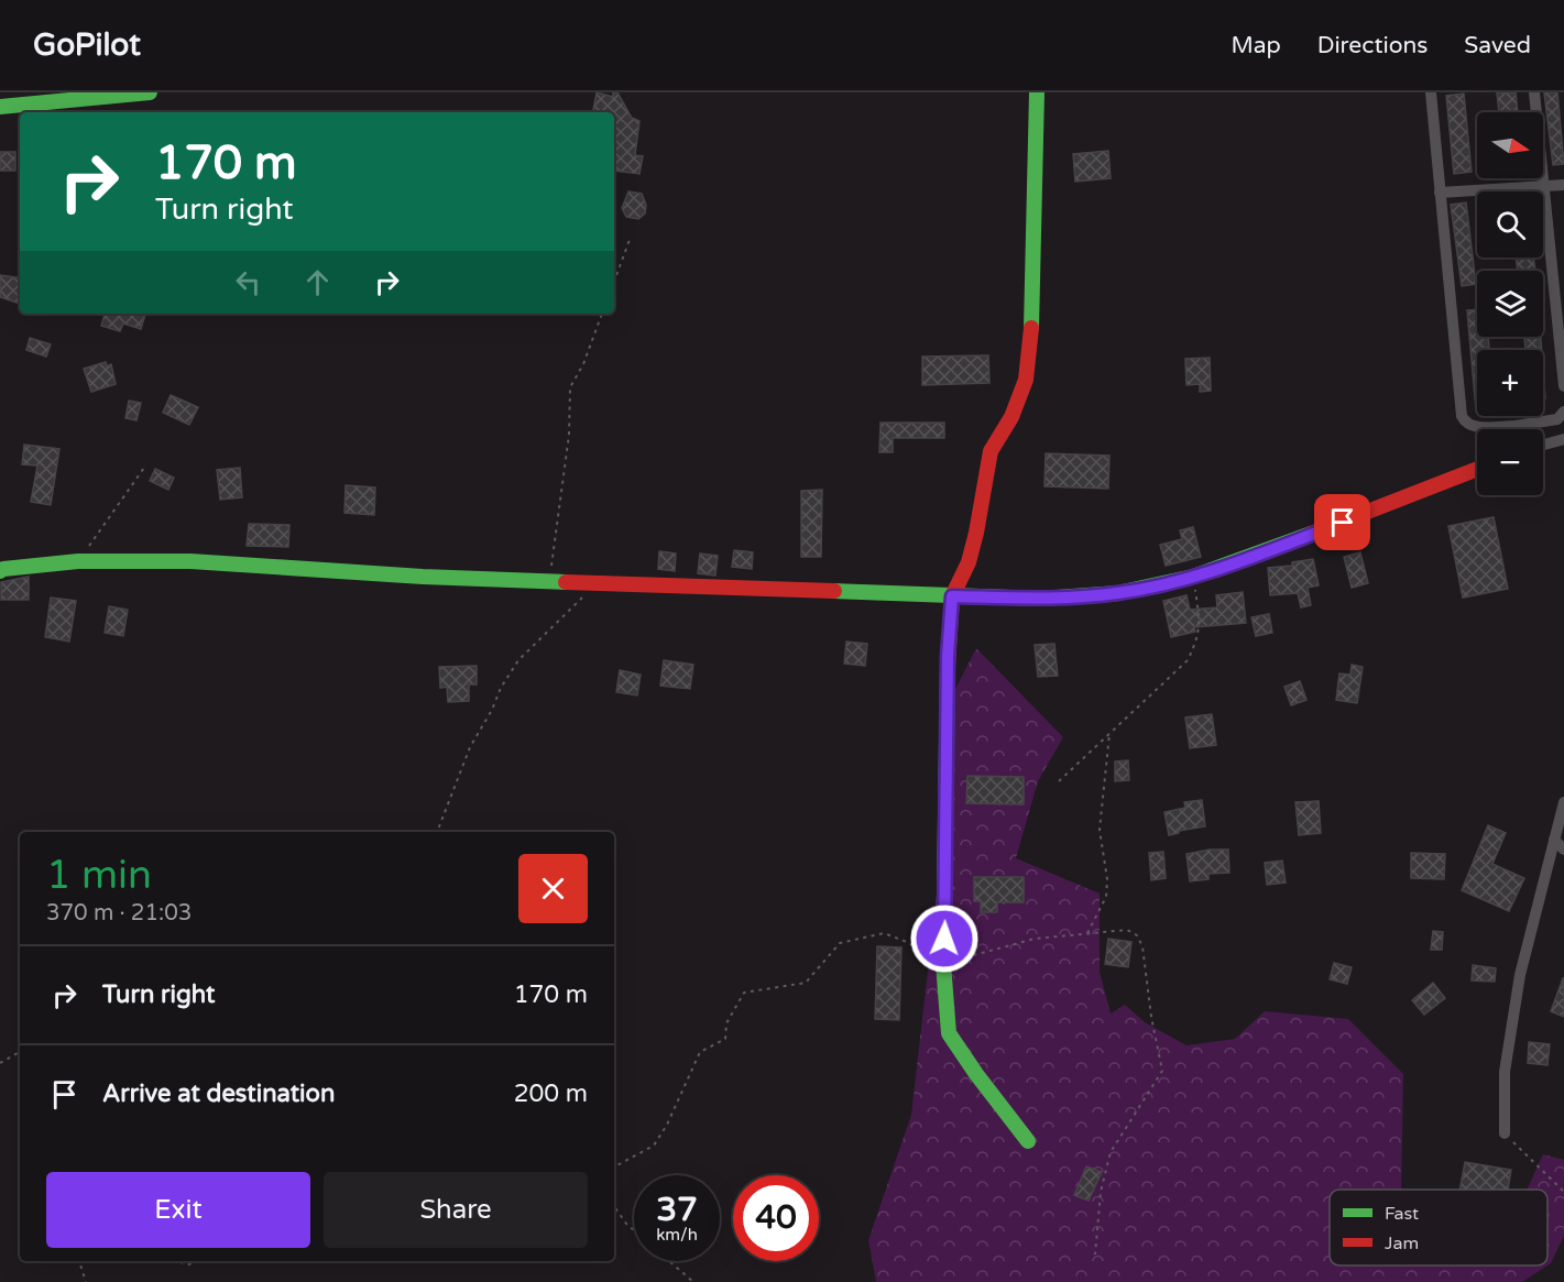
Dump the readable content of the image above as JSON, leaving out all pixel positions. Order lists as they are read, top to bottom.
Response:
{
  "legend": ["Fast", "Jam"],
  "north": "right",
  "page": {
    "header": "GoPilot",
    "nav": ["Map", "Directions", "Saved"],
    "map_buttons": ["+", "−"],
    "turn": ["170 m", "Turn right"],
    "heading": ["1 min", "370 m · 21:03"],
    "list": [
      {
        "name": "Turn right",
        "value": "170 m"
      },
      {
        "name": "Arrive at destination",
        "value": "200 m"
      }
    ],
    "buttons": ["Exit", "Share"],
    "speed": "37 km/h",
    "limit": "40"
  }
}
